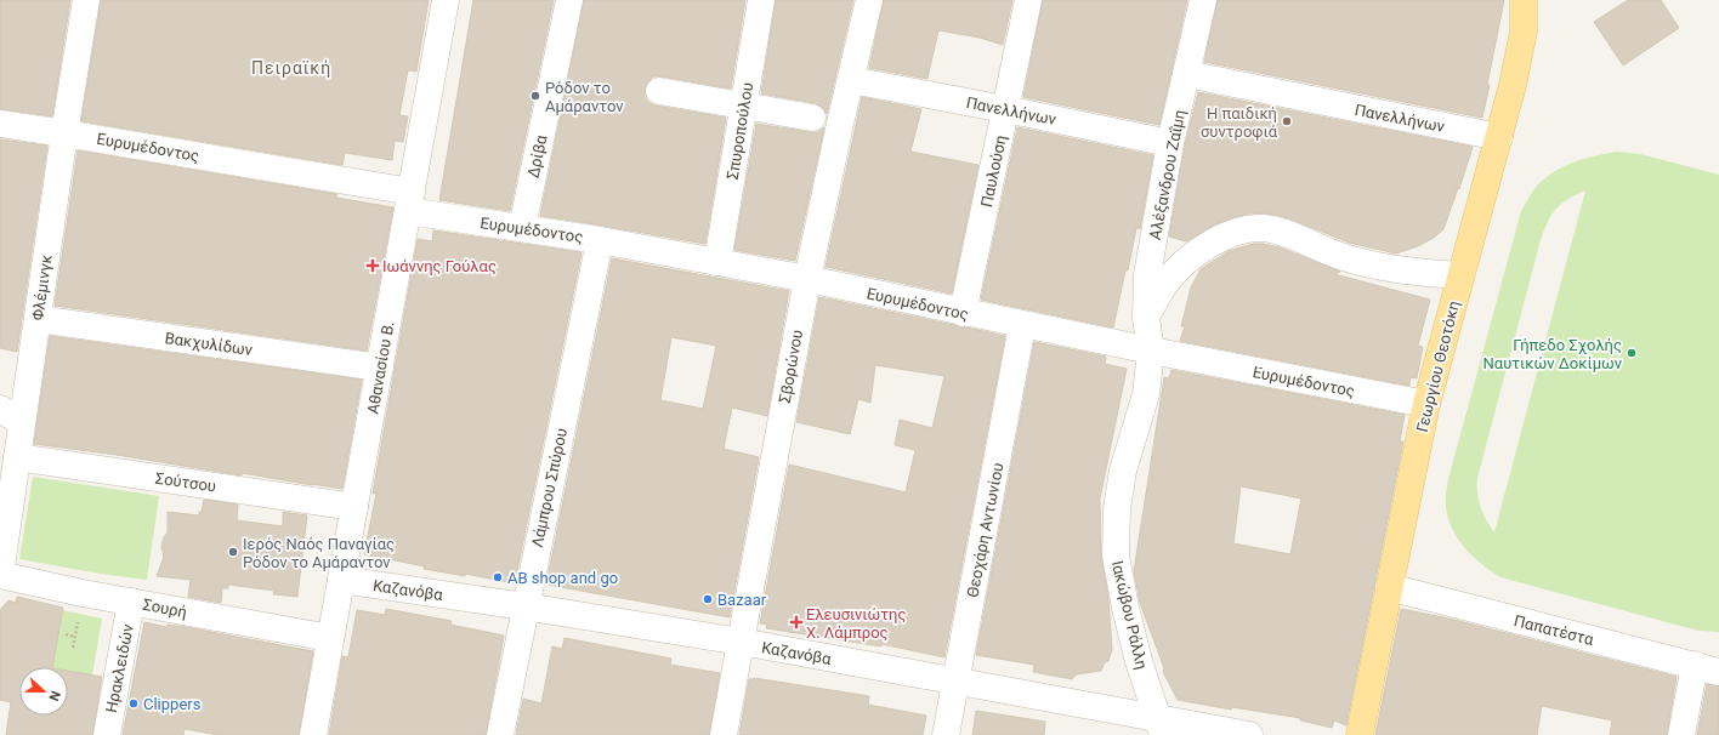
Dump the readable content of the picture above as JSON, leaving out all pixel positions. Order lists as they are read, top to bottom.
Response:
{
  "streets": {
    "main road": ["Γεωργίου Θεοτόκη"],
    "street": [
      "Πανελλήνων",
      "Σπυροπούλου",
      "Ευρυμέδοντος",
      "Δρίβα",
      "Παυλούση",
      "Αλέξανδρου Ζαΐμη",
      "Φλέμινγκ",
      "Βακχυλίδων",
      "Σβορώνου",
      "Αθανασίου Β.",
      "Σούτσου",
      "Λάμπρου Σπύρου",
      "Θεοχάρη Αντωνίου",
      "Καζανόβα",
      "Σουρή",
      "Ιακώβου Ράλλη",
      "Παπατέστα",
      "Ηρακλειδών"
    ]
  },
  "crossings": [
    ["Πανελλήνων", "Παυλούση"],
    ["Πανελλήνων", "Αλέξανδρου Ζαΐμη"],
    ["Πανελλήνων", "Σβορώνου"],
    ["Πανελλήνων", "Γεωργίου Θεοτόκη"],
    ["Σπυροπούλου", "Ευρυμέδοντος"],
    ["Ευρυμέδοντος", "Δρίβα"],
    ["Ευρυμέδοντος", "Παυλούση"],
    ["Ευρυμέδοντος", "Αλέξανδρου Ζαΐμη"],
    ["Ευρυμέδοντος", "Φλέμινγκ"],
    ["Ευρυμέδοντος", "Σβορώνου"],
    ["Ευρυμέδοντος", "Γεωργίου Θεοτόκη"],
    ["Ευρυμέδοντος", "Αθανασίου Β."],
    ["Ευρυμέδοντος", "Λάμπρου Σπύρου"],
    ["Ευρυμέδοντος", "Θεοχάρη Αντωνίου"],
    ["Ευρυμέδοντος", "Ιακώβου Ράλλη"],
    ["Αλέξανδρου Ζαΐμη", "Ιακώβου Ράλλη"],
    ["Φλέμινγκ", "Βακχυλίδων"],
    ["Φλέμινγκ", "Σούτσου"],
    ["Φλέμινγκ", "Σουρή"],
    ["Βακχυλίδων", "Αθανασίου Β."],
    ["Σβορώνου", "Καζανόβα"],
    ["Γεωργίου Θεοτόκη", "Παπατέστα"],
    ["Αθανασίου Β.", "Σούτσου"],
    ["Αθανασίου Β.", "Καζανόβα"],
    ["Αθανασίου Β.", "Σουρή"],
    ["Λάμπρου Σπύρου", "Καζανόβα"],
    ["Θεοχάρη Αντωνίου", "Καζανόβα"],
    ["Καζανόβα", "Ιακώβου Ράλλη"],
    ["Σουρή", "Ηρακλειδών"]
  ],
  "districts": ["Πειραϊκή"],
  "places": {
    "other": [
      "Ρόδον το Αμάραντον",
      "Η παιδική συντροφιά",
      "Γήπεδο Σχολής Ναυτικών Δοκίμων",
      "Ιερός Ναός Παναγίας Ρόδον το Αμάραντον",
      "AB shop and go",
      "Bazaar",
      "Clippers"
    ],
    "health": ["Ιωάννης Γούλας", "Ελευσινιώτης Χ. Λάμπρος"]
  },
  "north": "right"
}
